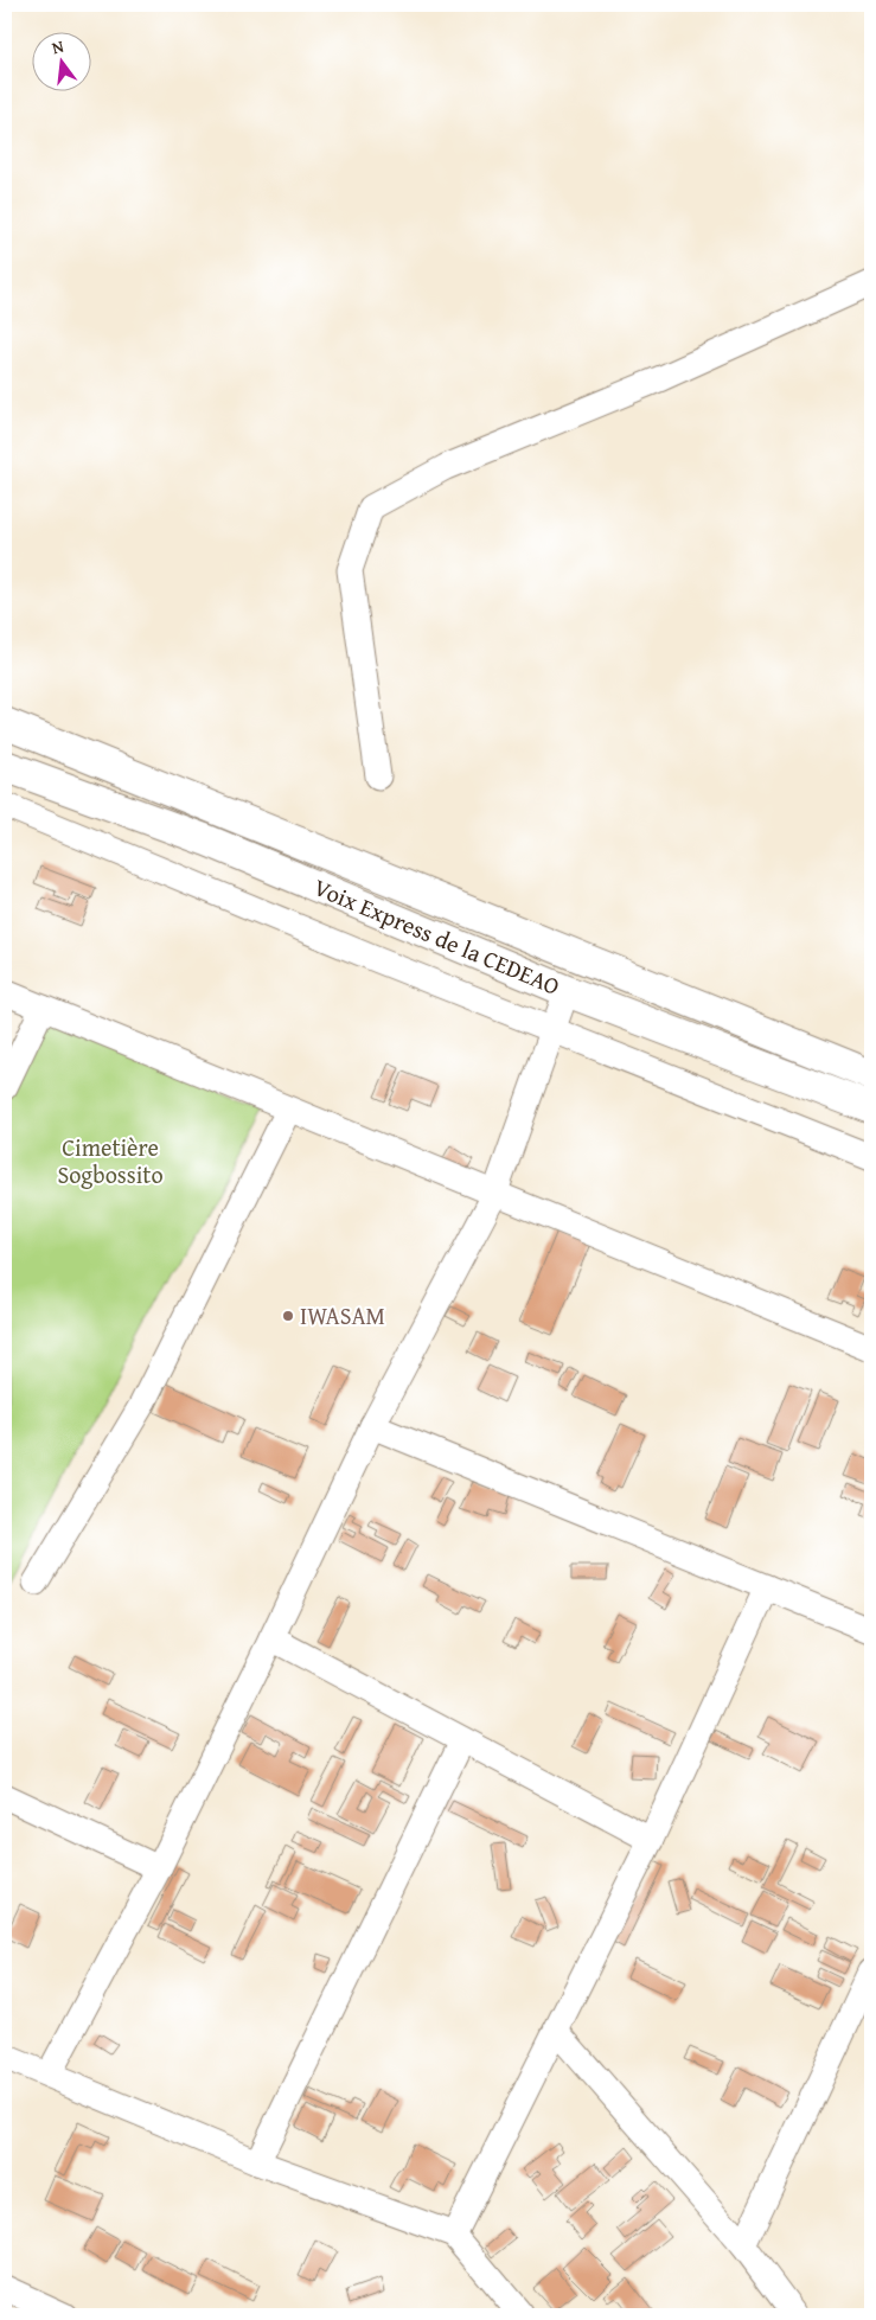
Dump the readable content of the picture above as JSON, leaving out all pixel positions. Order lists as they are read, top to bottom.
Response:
{
  "streets": {
    "main road": ["Voix Express de la CEDEAO"]
  },
  "parks": ["Cimetière Sogbossito"],
  "places": ["IWASAM"],
  "north": "top"
}
